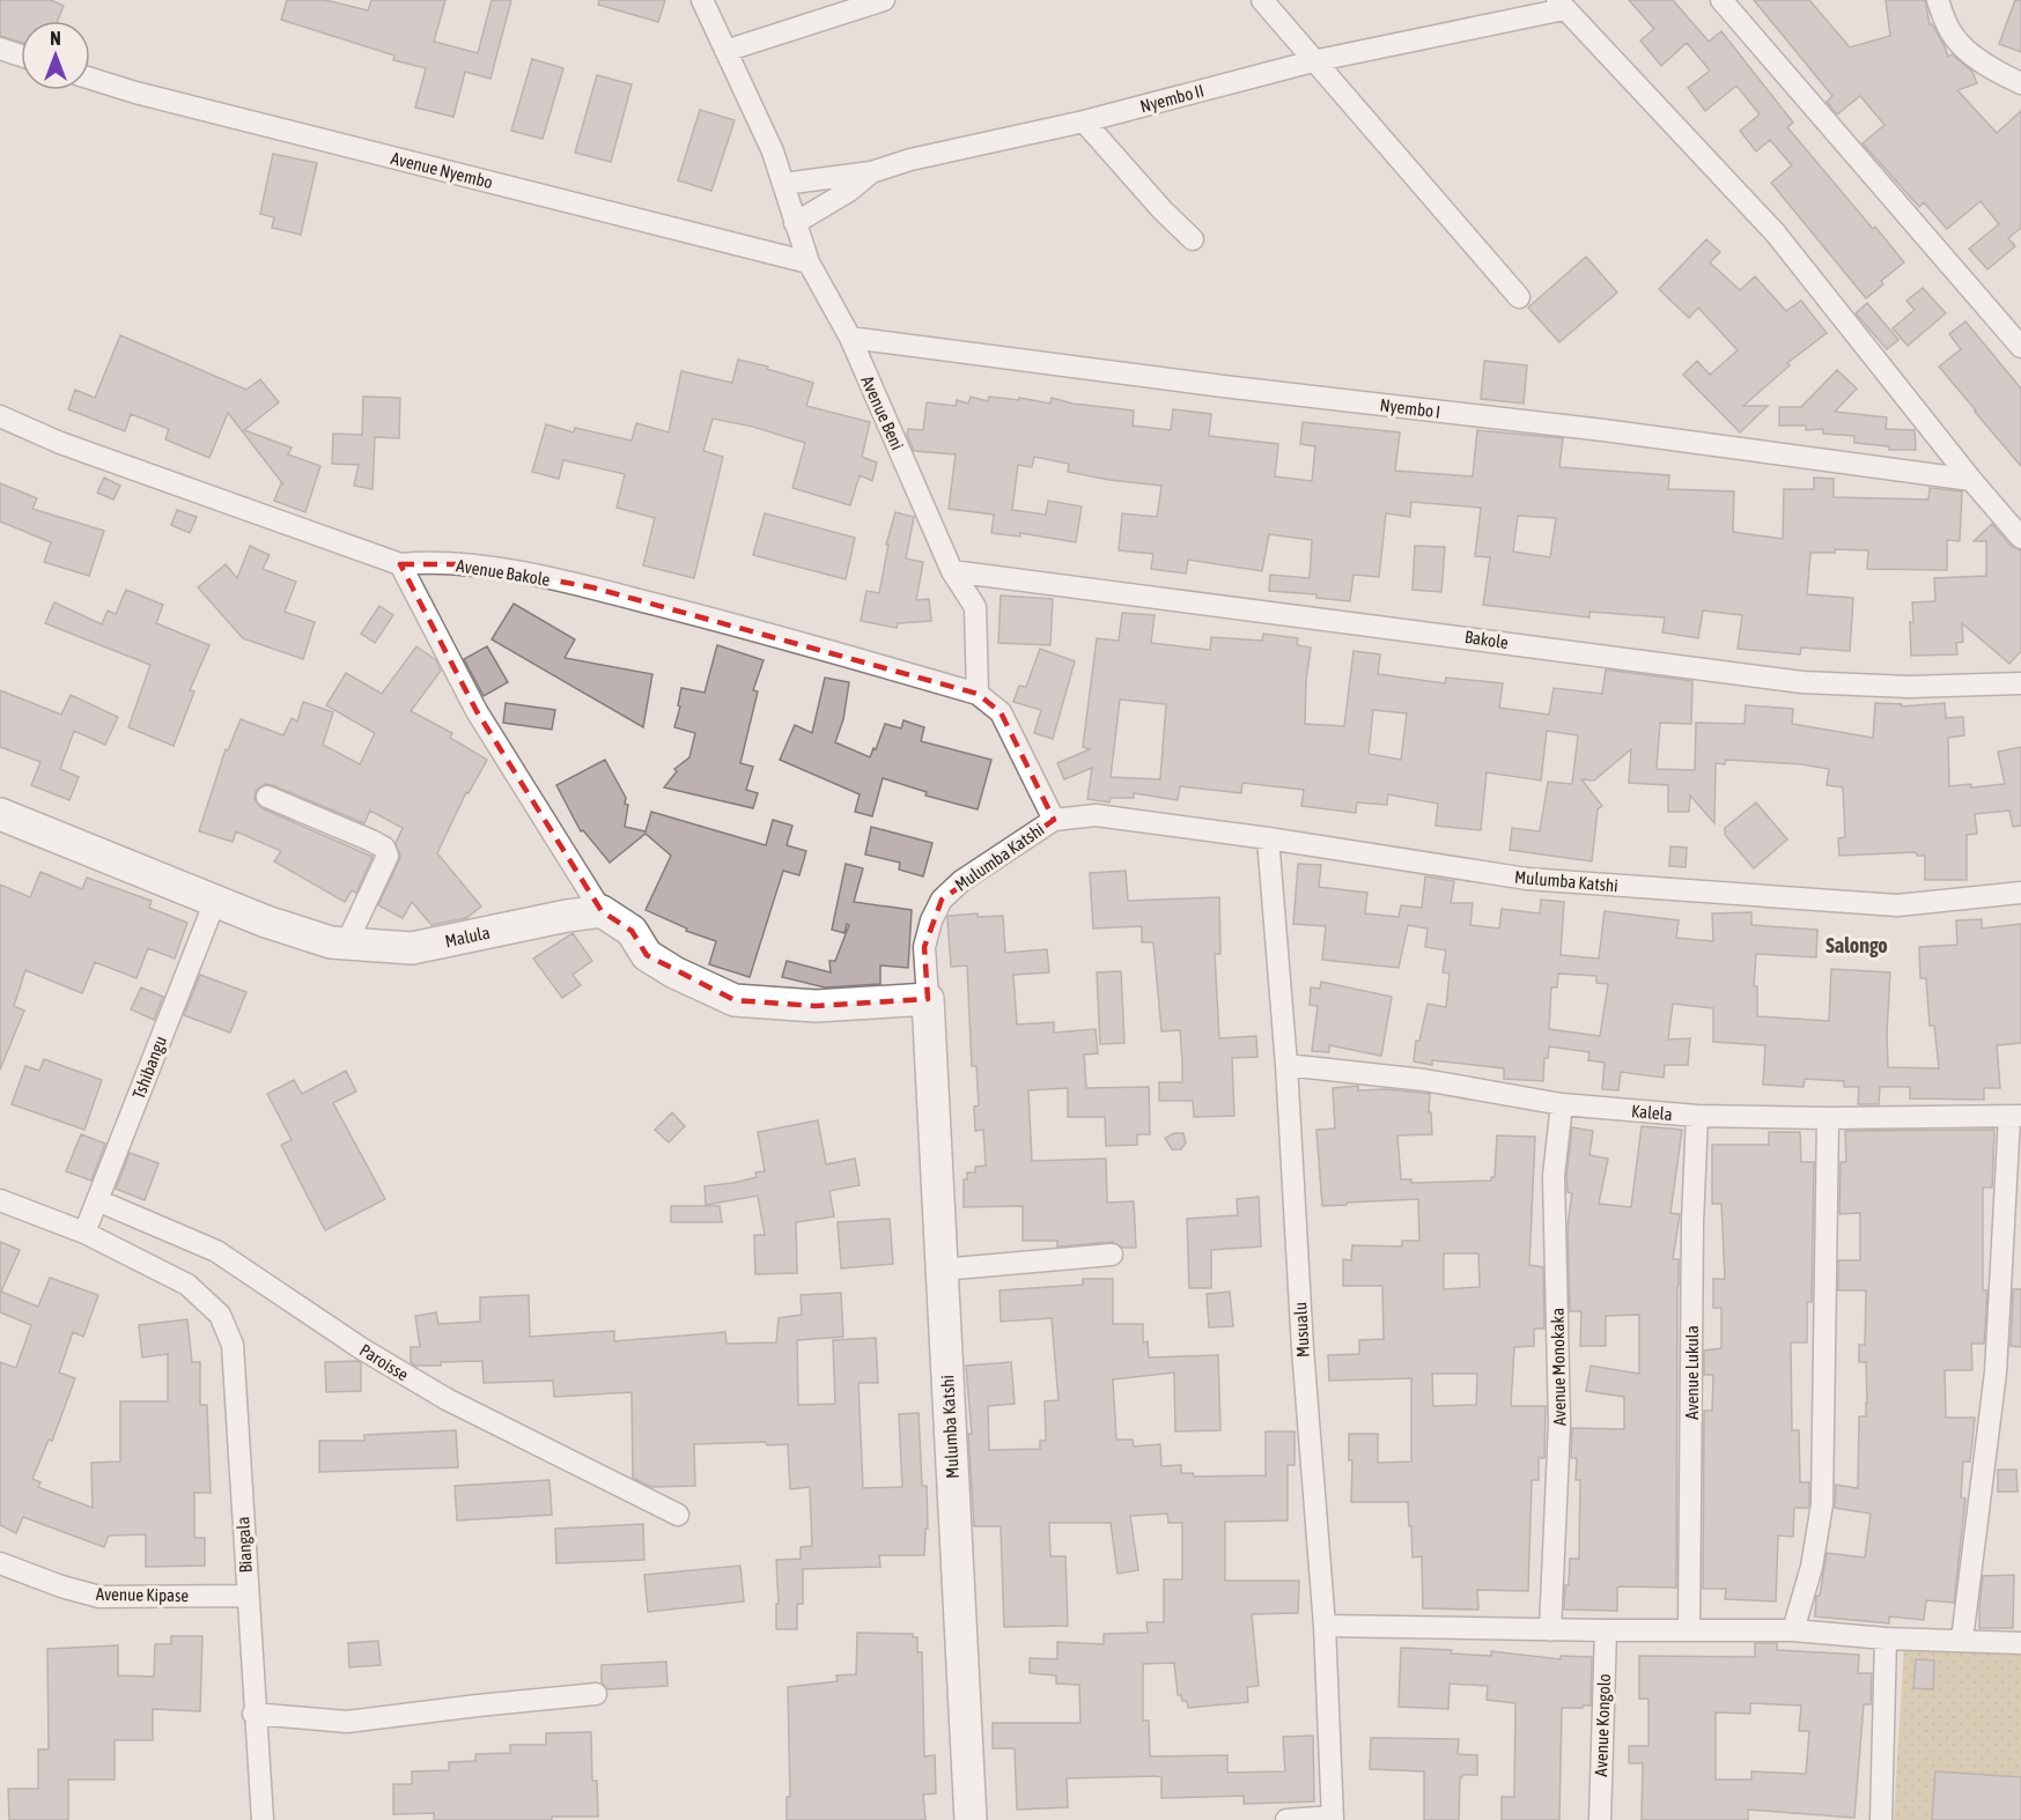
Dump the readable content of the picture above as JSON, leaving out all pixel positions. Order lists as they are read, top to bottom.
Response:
{
  "streets": {
    "street": [
      "Nyembo II",
      "Avenue Nyembo",
      "Nyembo I",
      "Avenue Beni",
      "Avenue Bakole",
      "Bakole",
      "Mulumba Katshi",
      "Malula",
      "Tshibangu",
      "Kalela",
      "Musualu",
      "Paroisse",
      "Avenue Monokaka",
      "Avenue Lukula",
      "Biangala",
      "Avenue Kipase",
      "Avenue Kongolo"
    ]
  },
  "crossings": [
    ["Nyembo II", "Avenue Beni"],
    ["Avenue Nyembo", "Avenue Beni"],
    ["Nyembo I", "Avenue Beni"],
    ["Avenue Beni", "Avenue Bakole"],
    ["Avenue Beni", "Bakole"],
    ["Mulumba Katshi", "Musualu"],
    ["Malula", "Tshibangu"],
    ["Tshibangu", "Paroisse"],
    ["Tshibangu", "Biangala"],
    ["Kalela", "Musualu"],
    ["Kalela", "Avenue Monokaka"],
    ["Kalela", "Avenue Lukula"],
    ["Biangala", "Avenue Kipase"]
  ],
  "districts": ["Salongo"],
  "north": "top"
}
